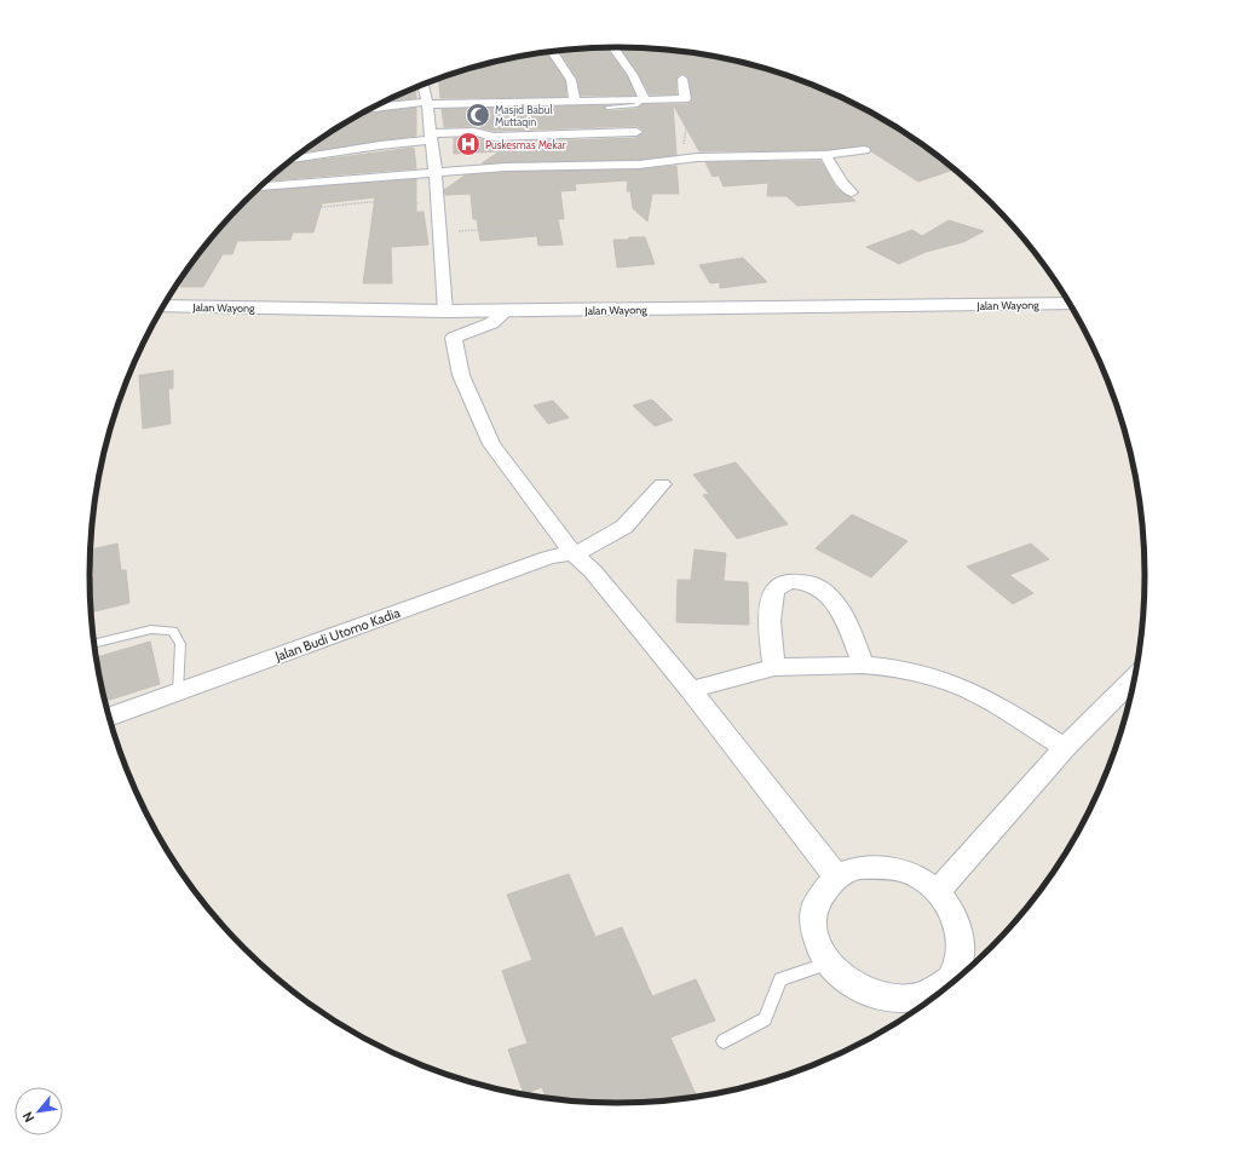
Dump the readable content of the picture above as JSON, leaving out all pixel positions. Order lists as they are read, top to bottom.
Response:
{
  "streets": {
    "street": ["Jalan Wayong", "Jalan Budi Utomo Kadia"]
  },
  "places": {
    "mosque": ["Masjid Babul Muttaqin"],
    "hospital": ["Puskesmas Mekar"]
  },
  "north": "bottom left"
}
